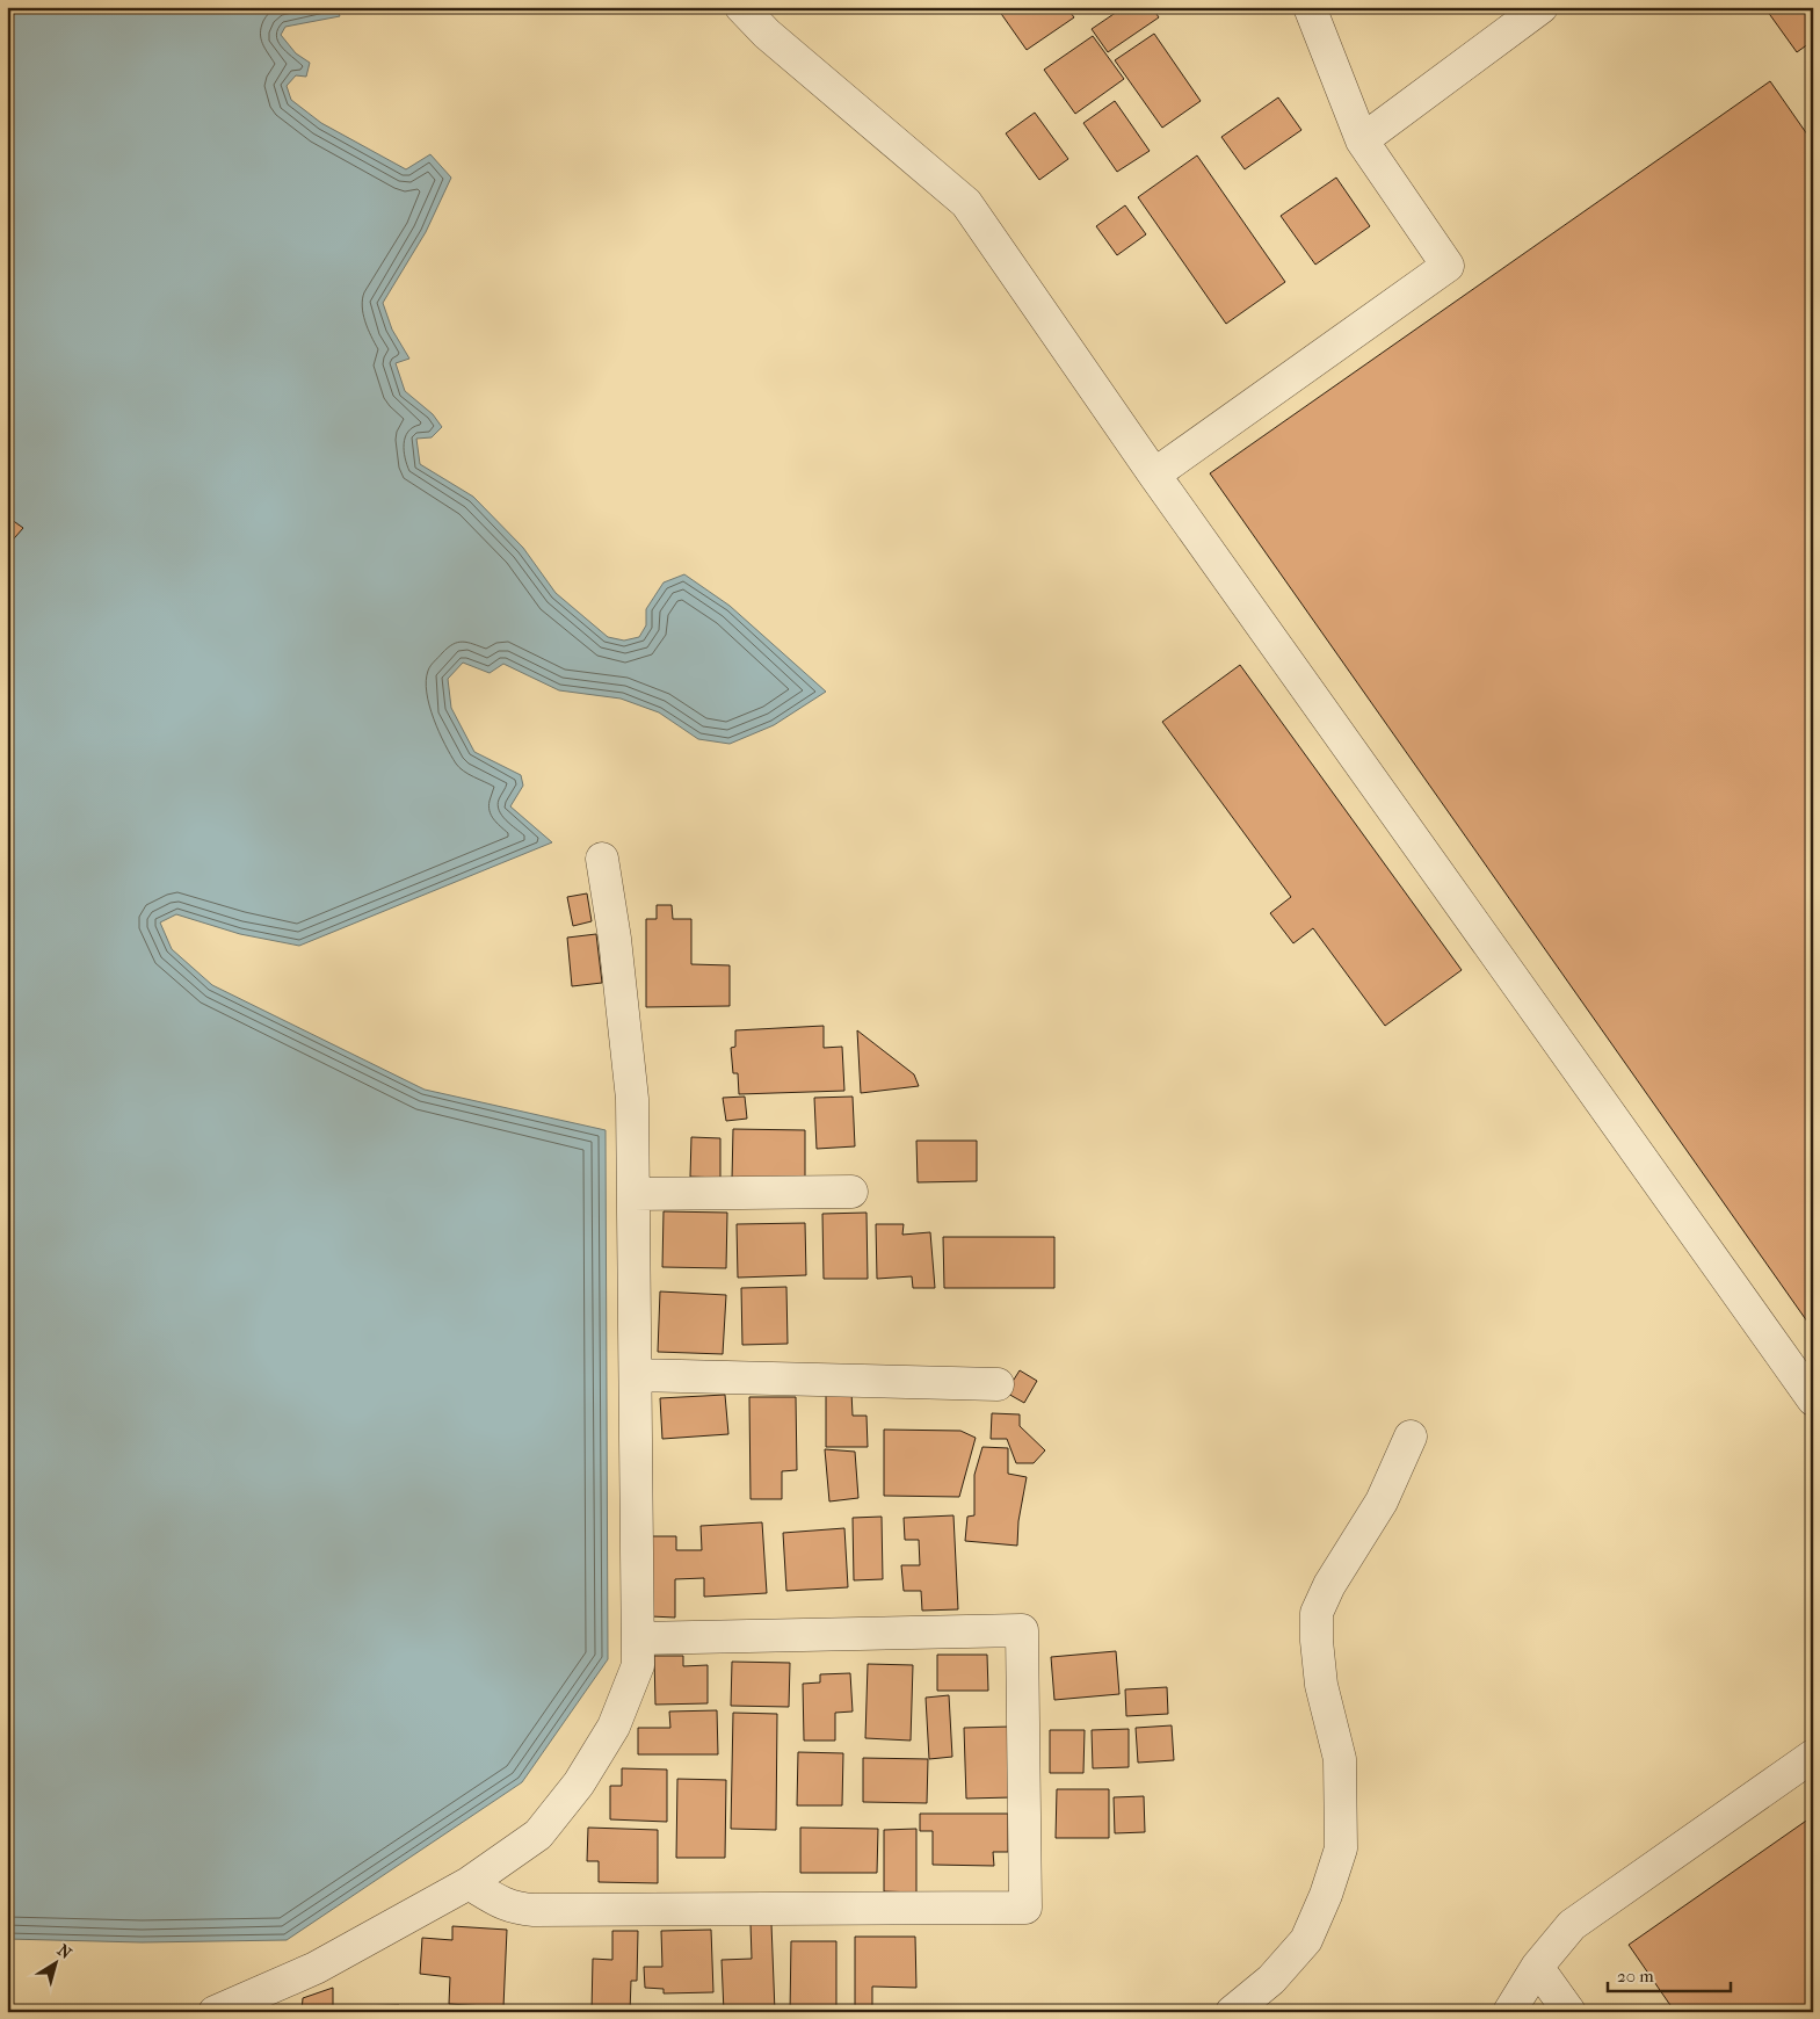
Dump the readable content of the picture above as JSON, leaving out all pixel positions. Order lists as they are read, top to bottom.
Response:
{
  "scale_bar": "20 m",
  "north": "top right"
}
